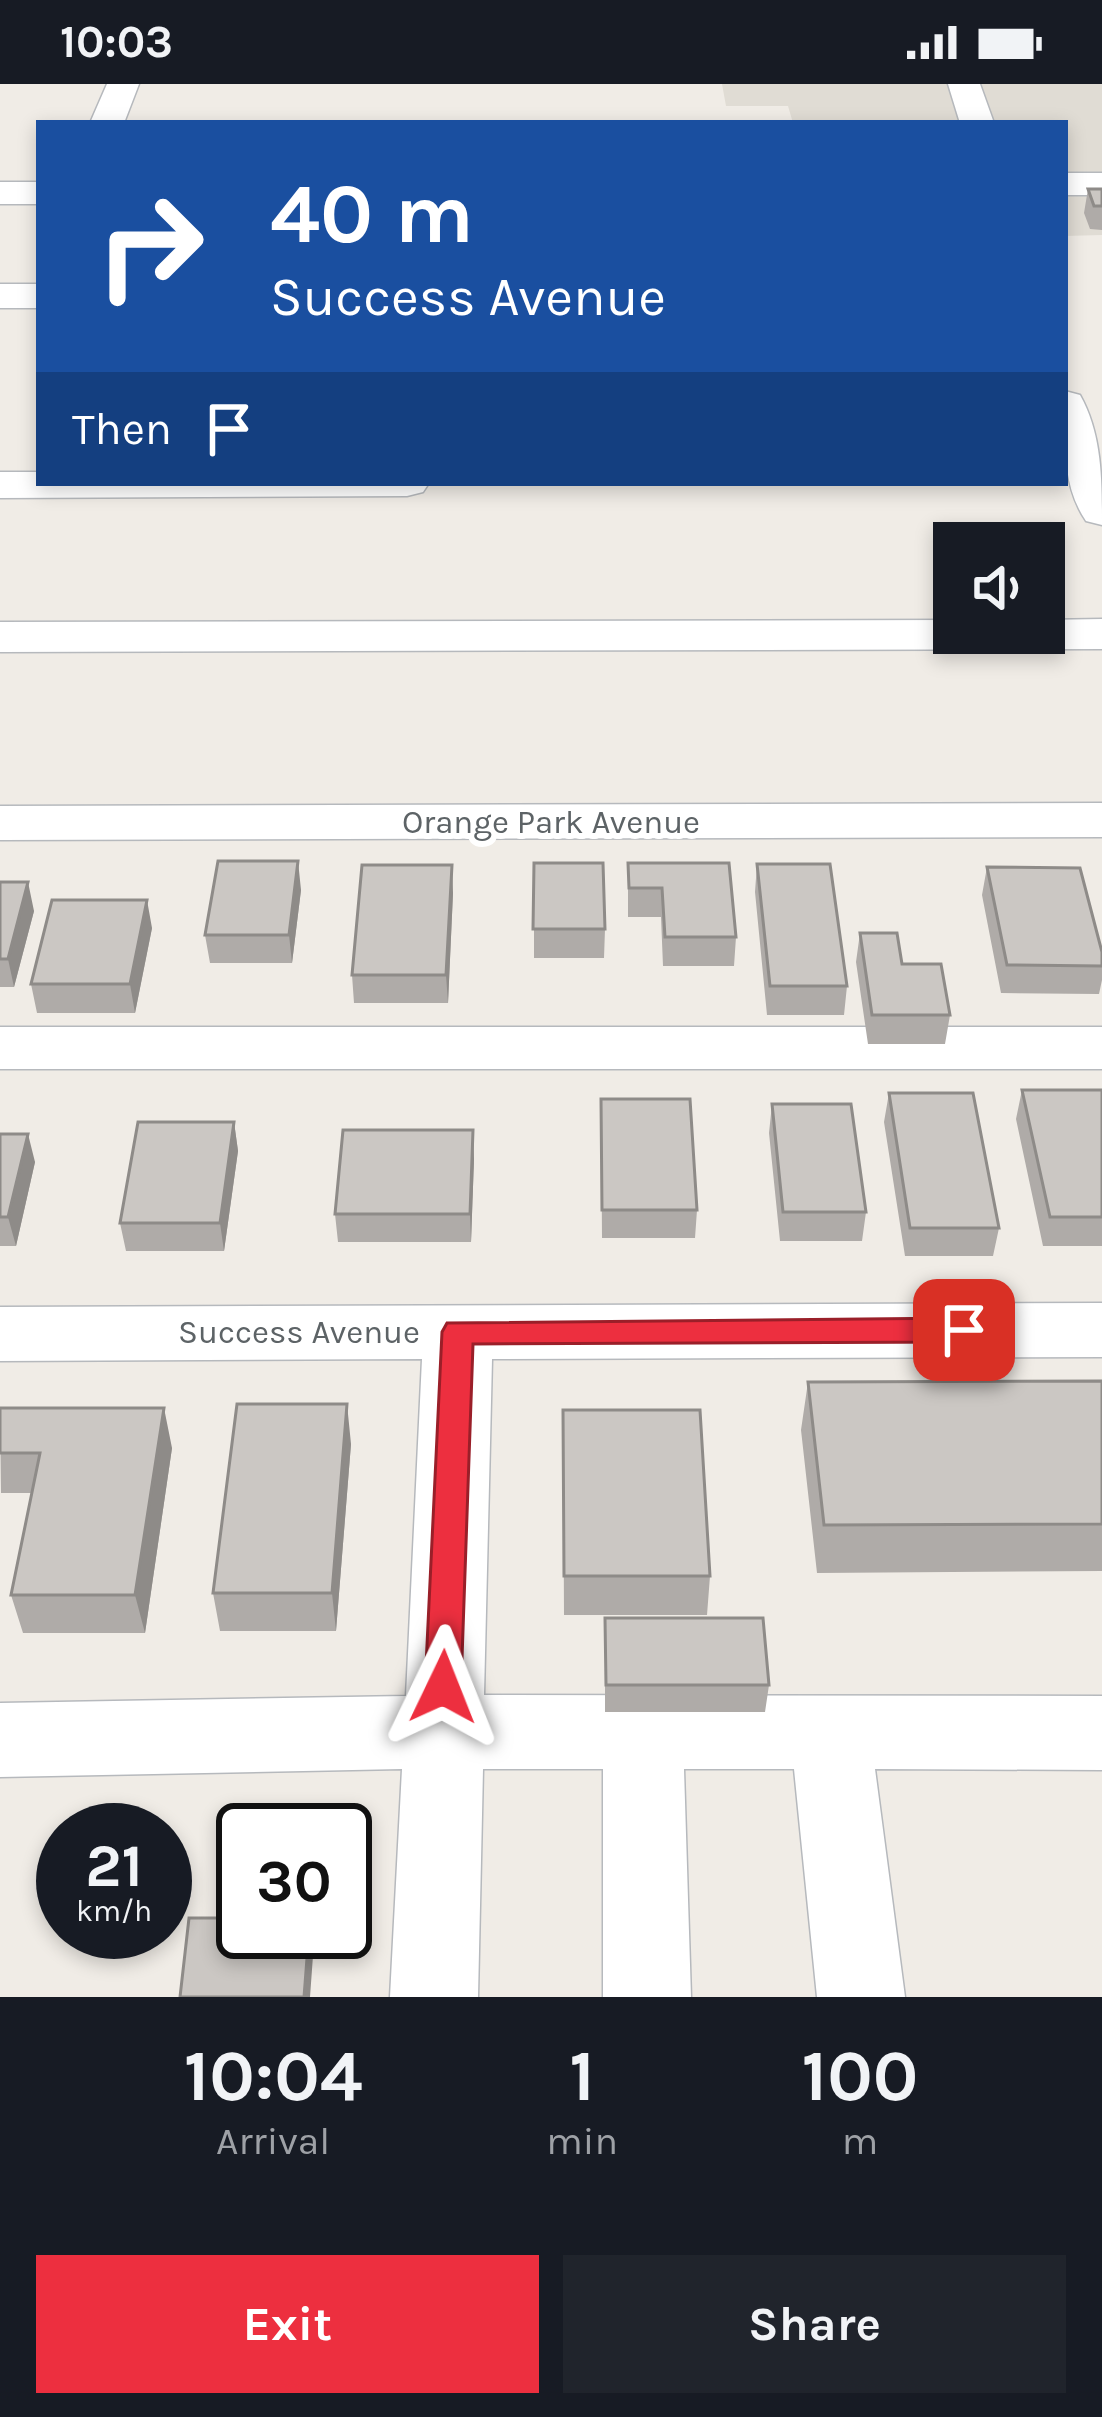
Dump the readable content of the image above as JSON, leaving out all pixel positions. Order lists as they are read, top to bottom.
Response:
{
  "streets": {
    "street": ["Orange Park Avenue", "Success Avenue"]
  },
  "page": {
    "status": "10:03",
    "turn": ["40 m", "Success Avenue"],
    "then": "Then",
    "speed": "21 km/h",
    "limit": "30",
    "eta": [
      "10:04",
      "Arrival",
      "1",
      "min",
      "100",
      "m"
    ],
    "buttons": ["Exit", "Share"]
  }
}
